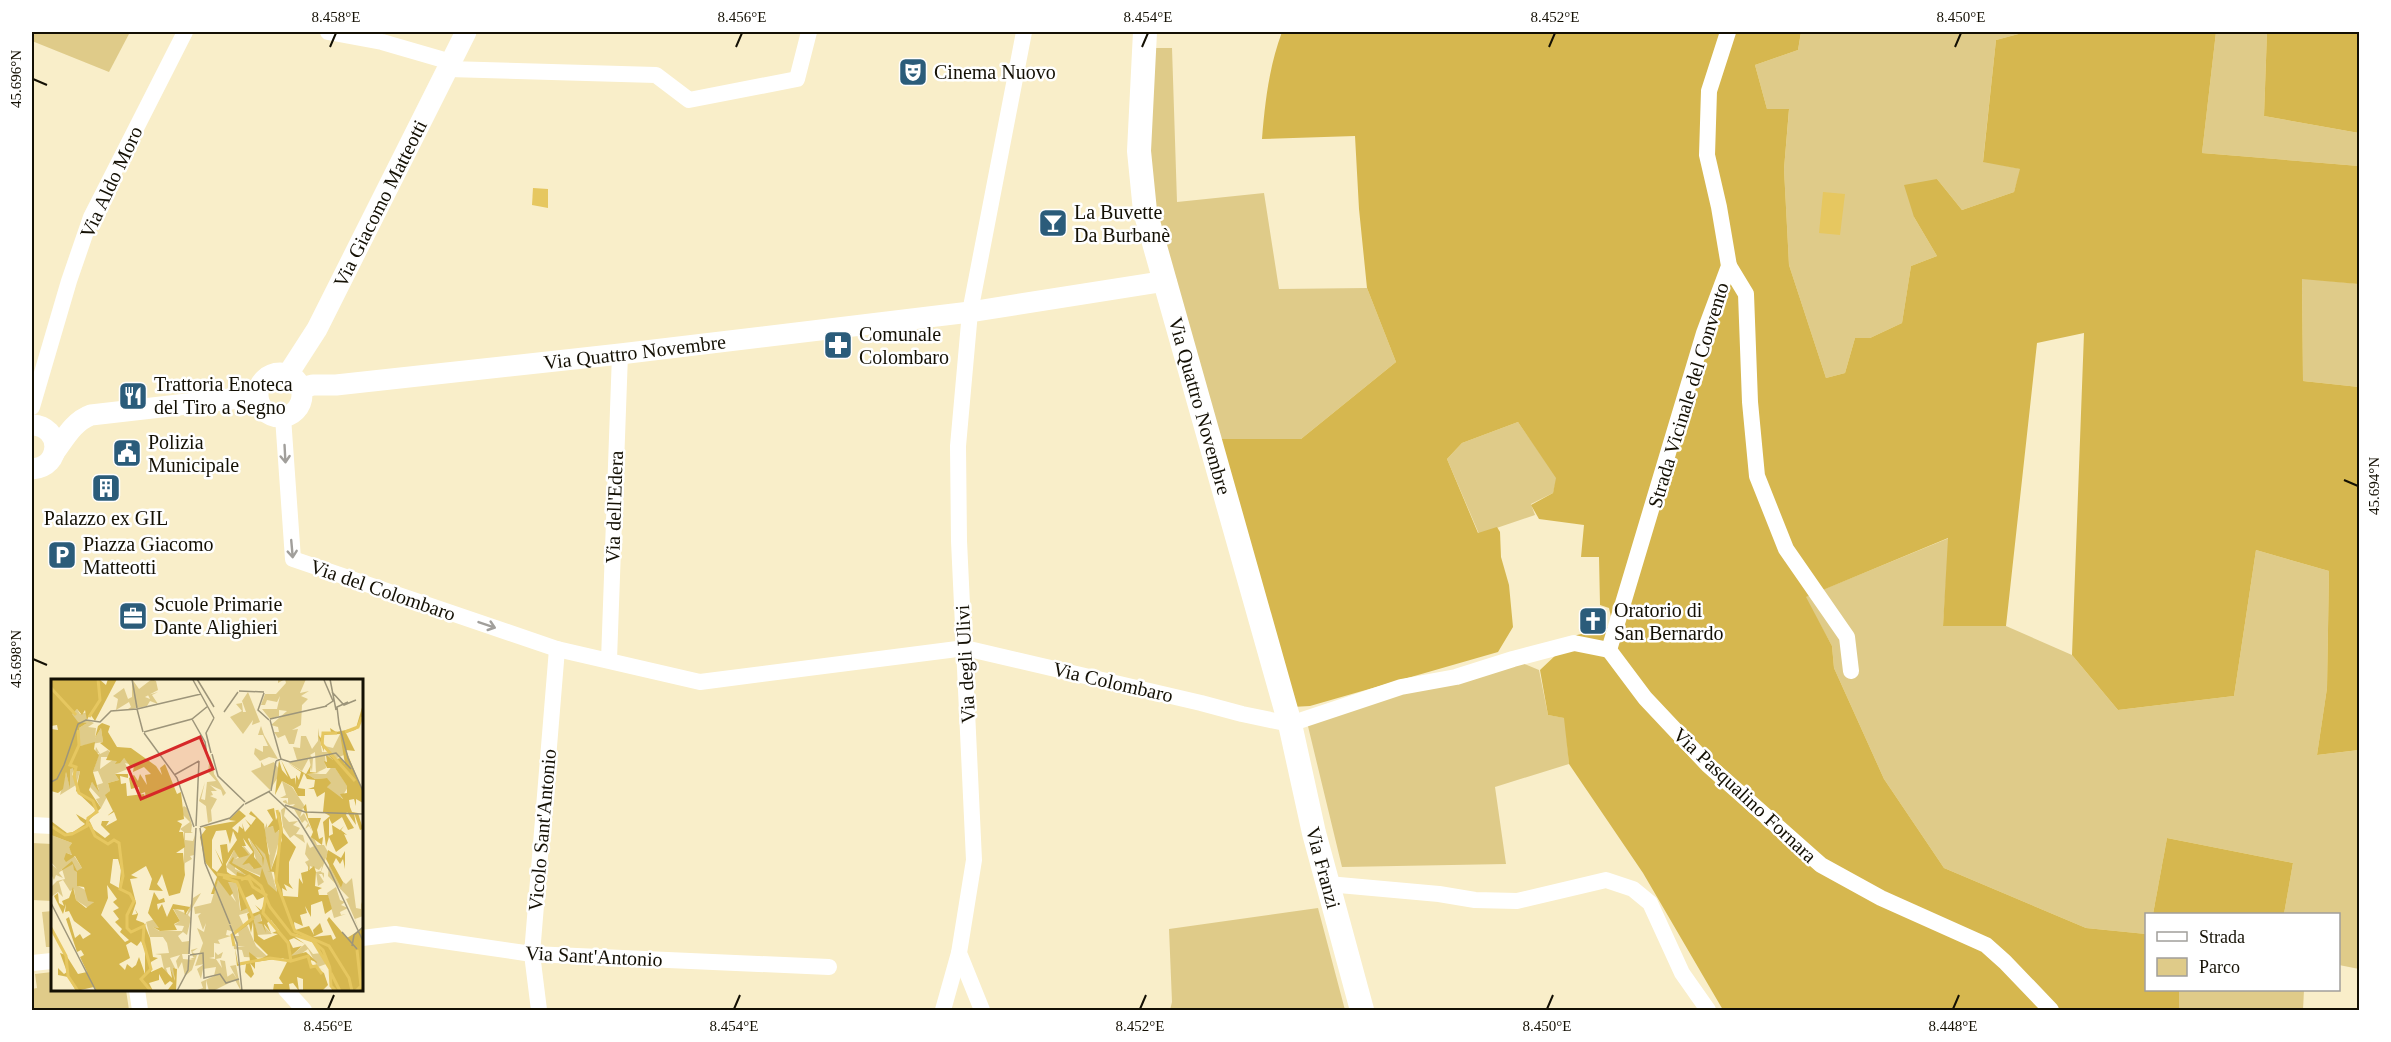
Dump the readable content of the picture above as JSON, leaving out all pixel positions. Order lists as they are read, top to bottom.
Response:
{
  "streets": {
    "main road": ["Via Quattro Novembre", "Via Franzi"],
    "street": [
      "Via Aldo Moro",
      "Via Giacomo Matteotti",
      "Strada Vicinale del Convento",
      "Via dell'Edera",
      "Via del Colombaro",
      "Via degli Ulivi",
      "Via Colombaro",
      "Via Pasqualino Fornara",
      "Vicolo Sant'Antonio",
      "Via Sant'Antonio"
    ]
  },
  "crossings": [
    ["Via Giacomo Matteotti", "Via Quattro Novembre"],
    ["Via Giacomo Matteotti", "Via del Colombaro"],
    ["Via Quattro Novembre", "Via dell'Edera"],
    ["Via Quattro Novembre", "Via del Colombaro"],
    ["Via Quattro Novembre", "Via degli Ulivi"],
    ["Via Quattro Novembre", "Via Colombaro"],
    ["Via Quattro Novembre", "Via Franzi"],
    ["Strada Vicinale del Convento", "Via Pasqualino Fornara"],
    ["Via dell'Edera", "Via del Colombaro"],
    ["Via dell'Edera", "Via Colombaro"],
    ["Via del Colombaro", "Via Colombaro"],
    ["Via del Colombaro", "Vicolo Sant'Antonio"],
    ["Via degli Ulivi", "Via Colombaro"],
    ["Via Colombaro", "Via Franzi"],
    ["Vicolo Sant'Antonio", "Via Sant'Antonio"]
  ],
  "one_way": ["Via del Colombaro"],
  "places": {
    "theatre": ["Cinema Nuovo"],
    "bar": ["La Buvette Da Burbanè"],
    "pharmacy": ["Comunale Colombaro"],
    "restaurant": ["Trattoria Enoteca del Tiro a Segno"],
    "public building": ["Polizia Municipale"],
    "building": ["Palazzo ex GIL"],
    "parking": ["Piazza Giacomo Matteotti"],
    "office": ["Scuole Primarie Dante Alighieri"],
    "church": ["Oratorio di San Bernardo"]
  },
  "legend": ["Strada", "Parco"],
  "coordinates": [
    "8.458°E",
    "8.456°E",
    "8.454°E",
    "8.452°E",
    "8.450°E",
    "45.696°N",
    "45.694°N",
    "45.698°N",
    "8.448°E"
  ]
}
